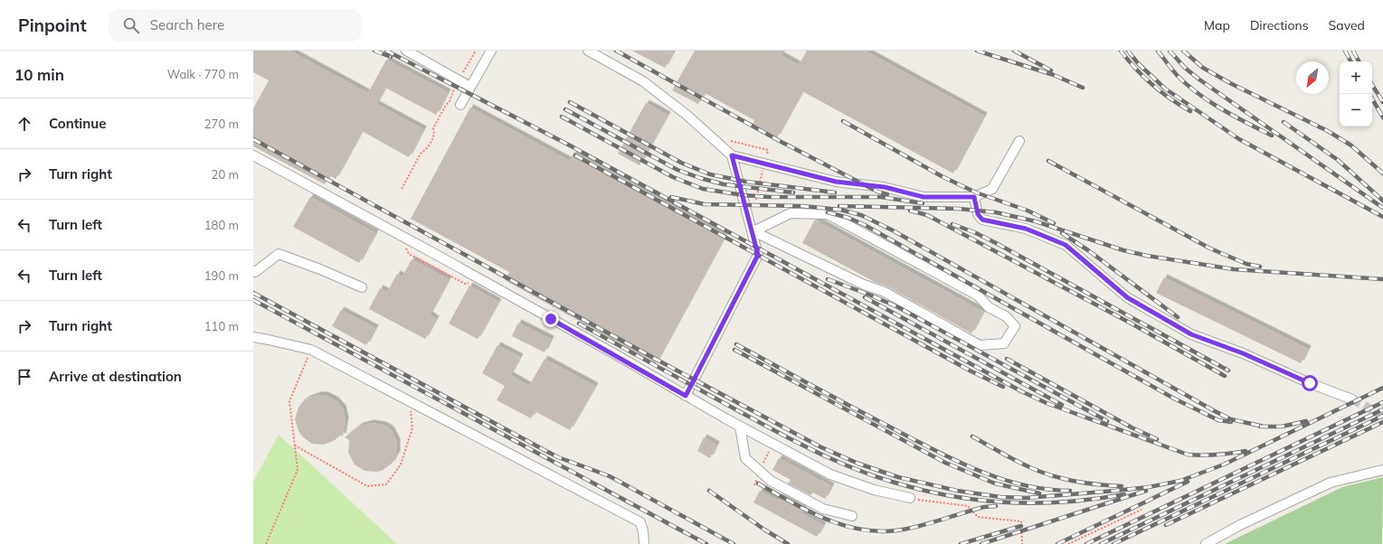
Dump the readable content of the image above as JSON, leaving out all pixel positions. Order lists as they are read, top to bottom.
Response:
{
  "north": "bottom left",
  "page": {
    "header": "Pinpoint",
    "search": "Search here",
    "nav": ["Map", "Directions", "Saved"],
    "heading": ["10 min", "Walk · 770 m"],
    "map_buttons": ["+", "−"],
    "list": [
      ["Continue", "270 m"],
      ["Turn right", "20 m"],
      ["Turn left", "180 m"],
      ["Turn left", "190 m"],
      ["Turn right", "110 m"],
      "Arrive at destination"
    ]
  }
}
